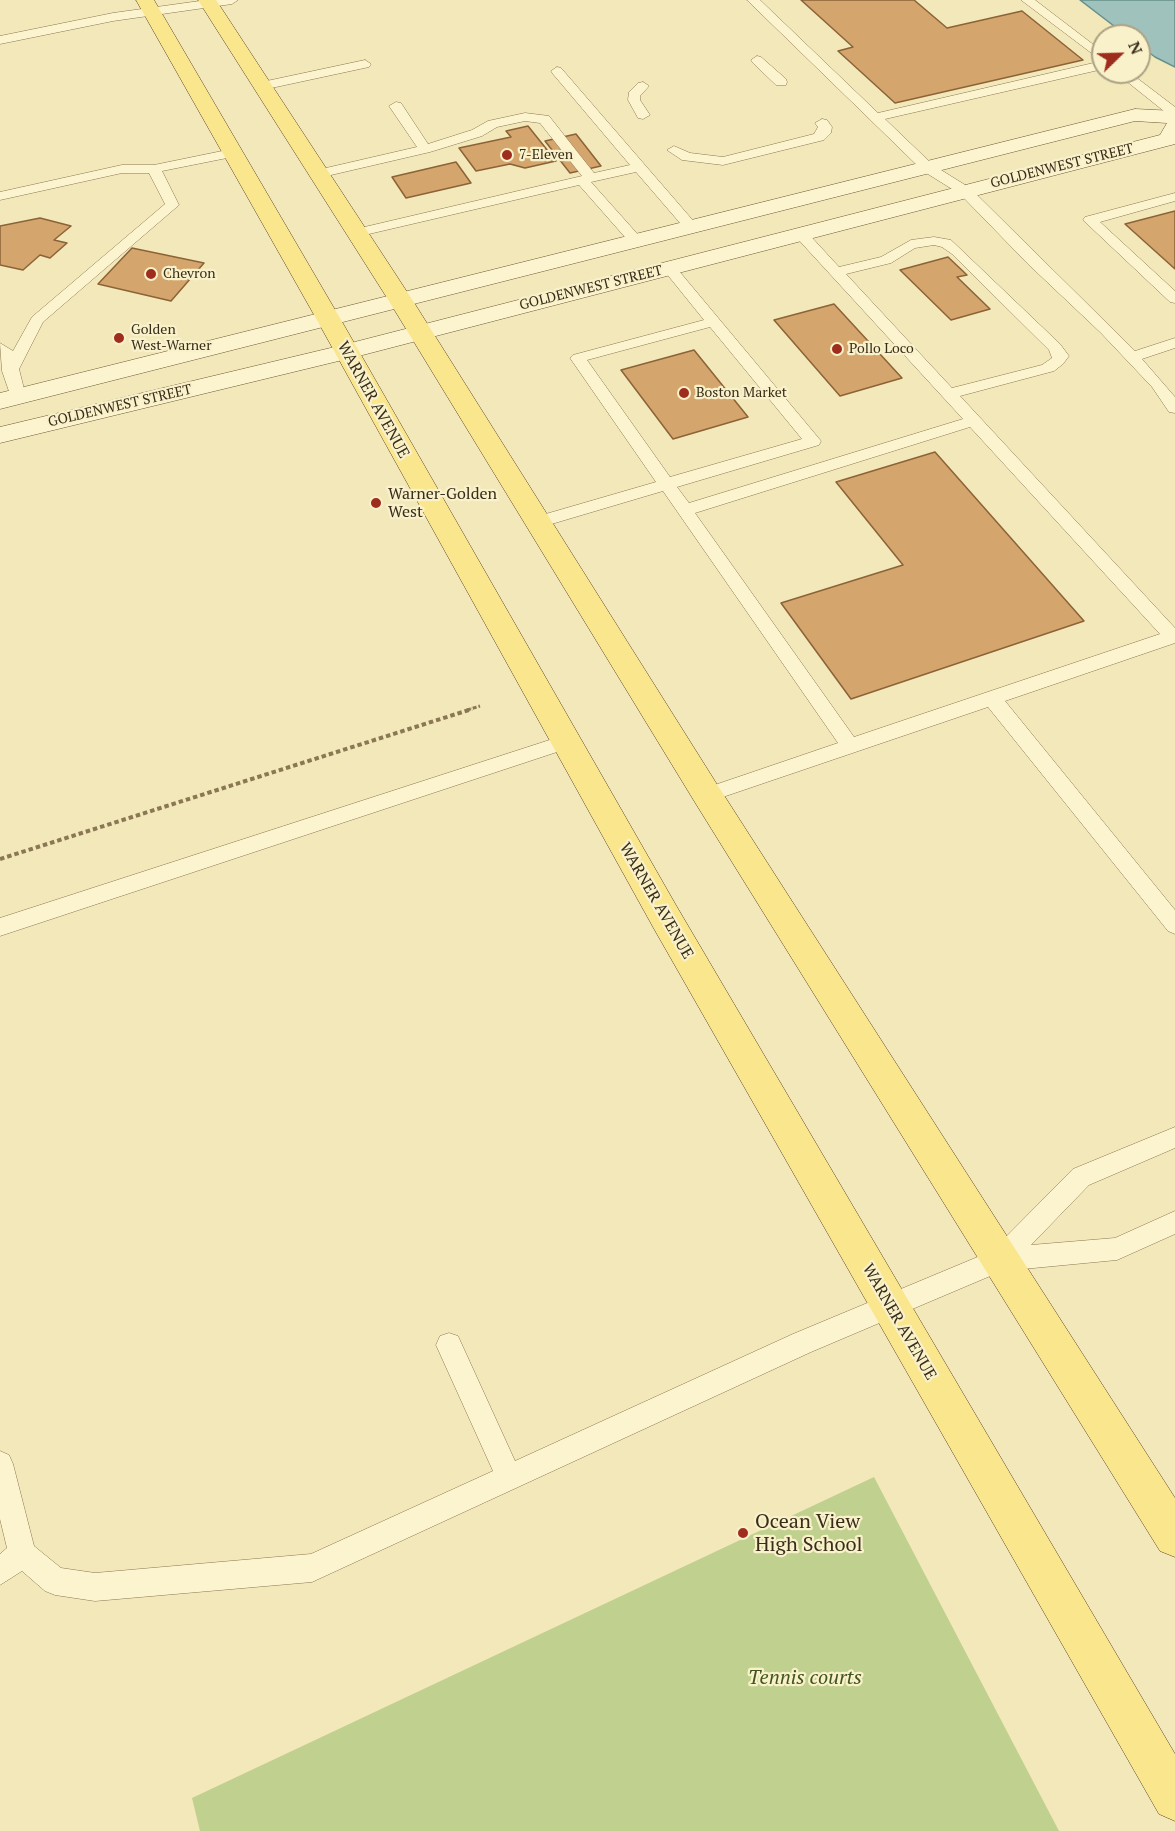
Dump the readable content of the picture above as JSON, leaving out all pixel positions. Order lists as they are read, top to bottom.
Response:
{
  "streets": {
    "main road": ["GOLDENWEST STREET", "WARNER AVENUE"]
  },
  "crossings": [
    ["GOLDENWEST STREET", "WARNER AVENUE"]
  ],
  "parks": ["Tennis courts"],
  "places": [
    "7-Eleven",
    "Chevron",
    "Golden West-Warner",
    "Pollo Loco",
    "Boston Market",
    "Warner-Golden West",
    "Ocean View High School"
  ],
  "north": "top right"
}
